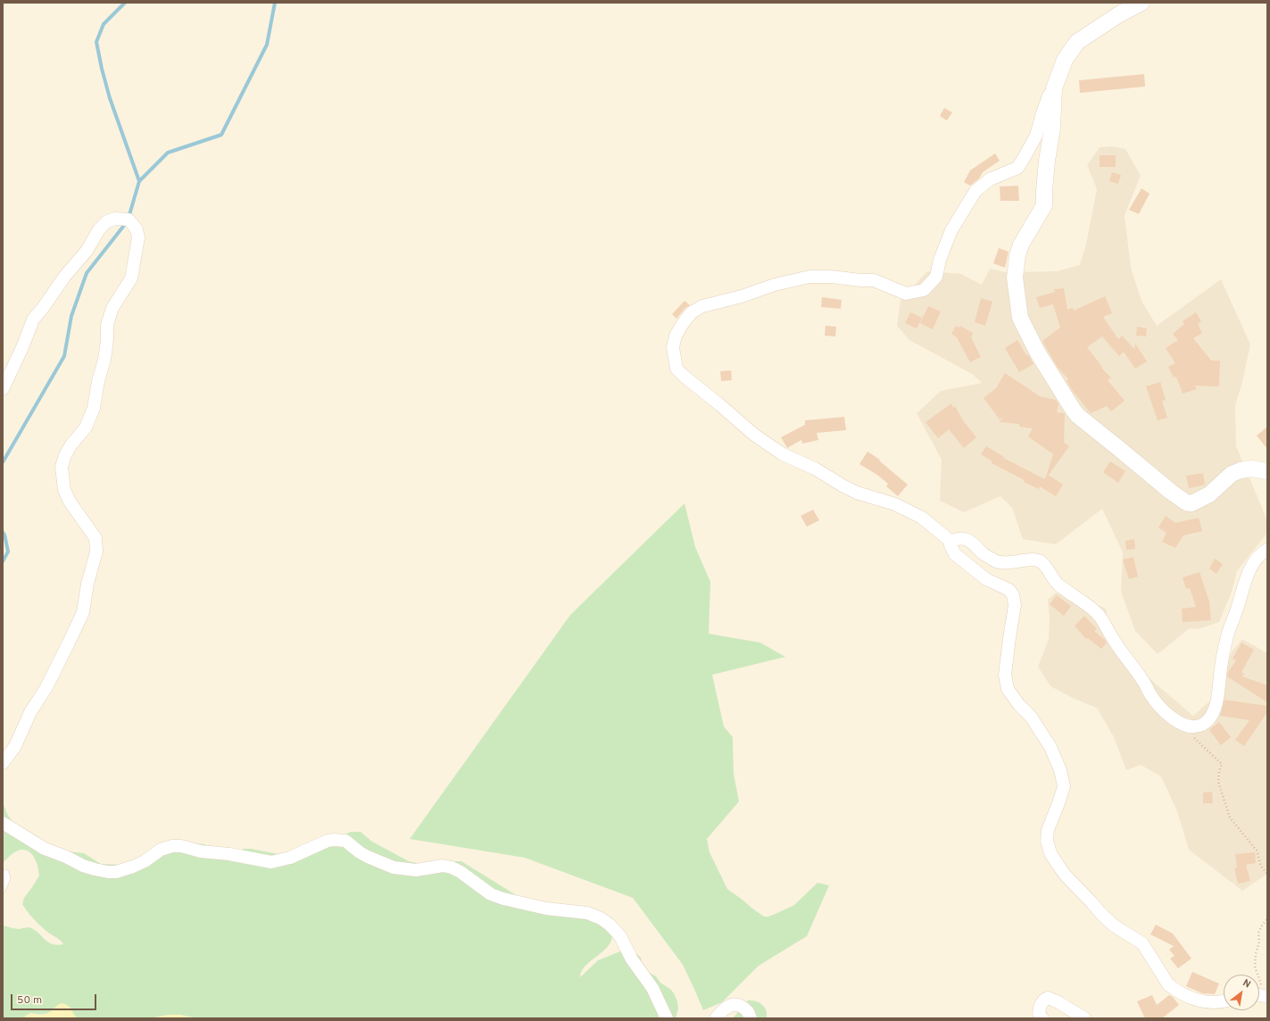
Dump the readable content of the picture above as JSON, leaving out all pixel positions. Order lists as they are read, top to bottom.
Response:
{
  "scale_bar": "50 m",
  "north": "top right"
}
